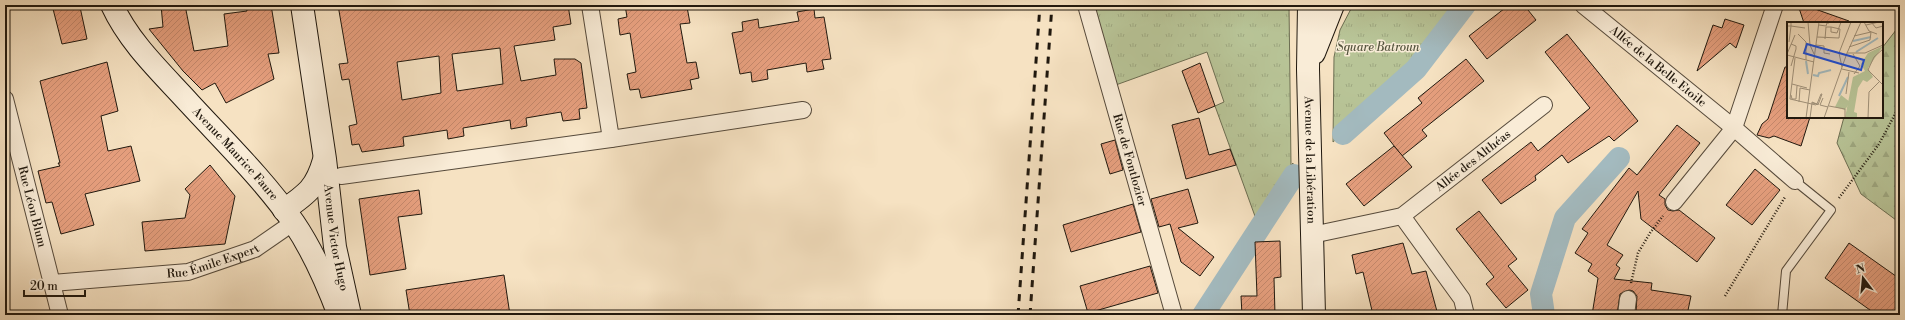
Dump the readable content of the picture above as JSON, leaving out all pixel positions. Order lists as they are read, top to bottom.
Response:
{
  "streets": {
    "main road": ["Avenue Maurice Faure", "Avenue de la Libération", "Avenue Victor Hugo"],
    "street": [
      "Allée de la Belle Etoile",
      "Rue de Fontlozier",
      "Allée des Althéas",
      "Rue Léon Blum",
      "Rue Émile Expert"
    ]
  },
  "crossings": [
    ["Avenue Maurice Faure", "Avenue Victor Hugo"],
    ["Avenue Maurice Faure", "Rue Émile Expert"],
    ["Avenue de la Libération", "Allée des Althéas"],
    ["Rue Léon Blum", "Rue Émile Expert"],
    ["Avenue Victor Hugo", "Rue Émile Expert"]
  ],
  "parks": ["Square Batroun"],
  "scale_bar": "20 m",
  "north": "top"
}
